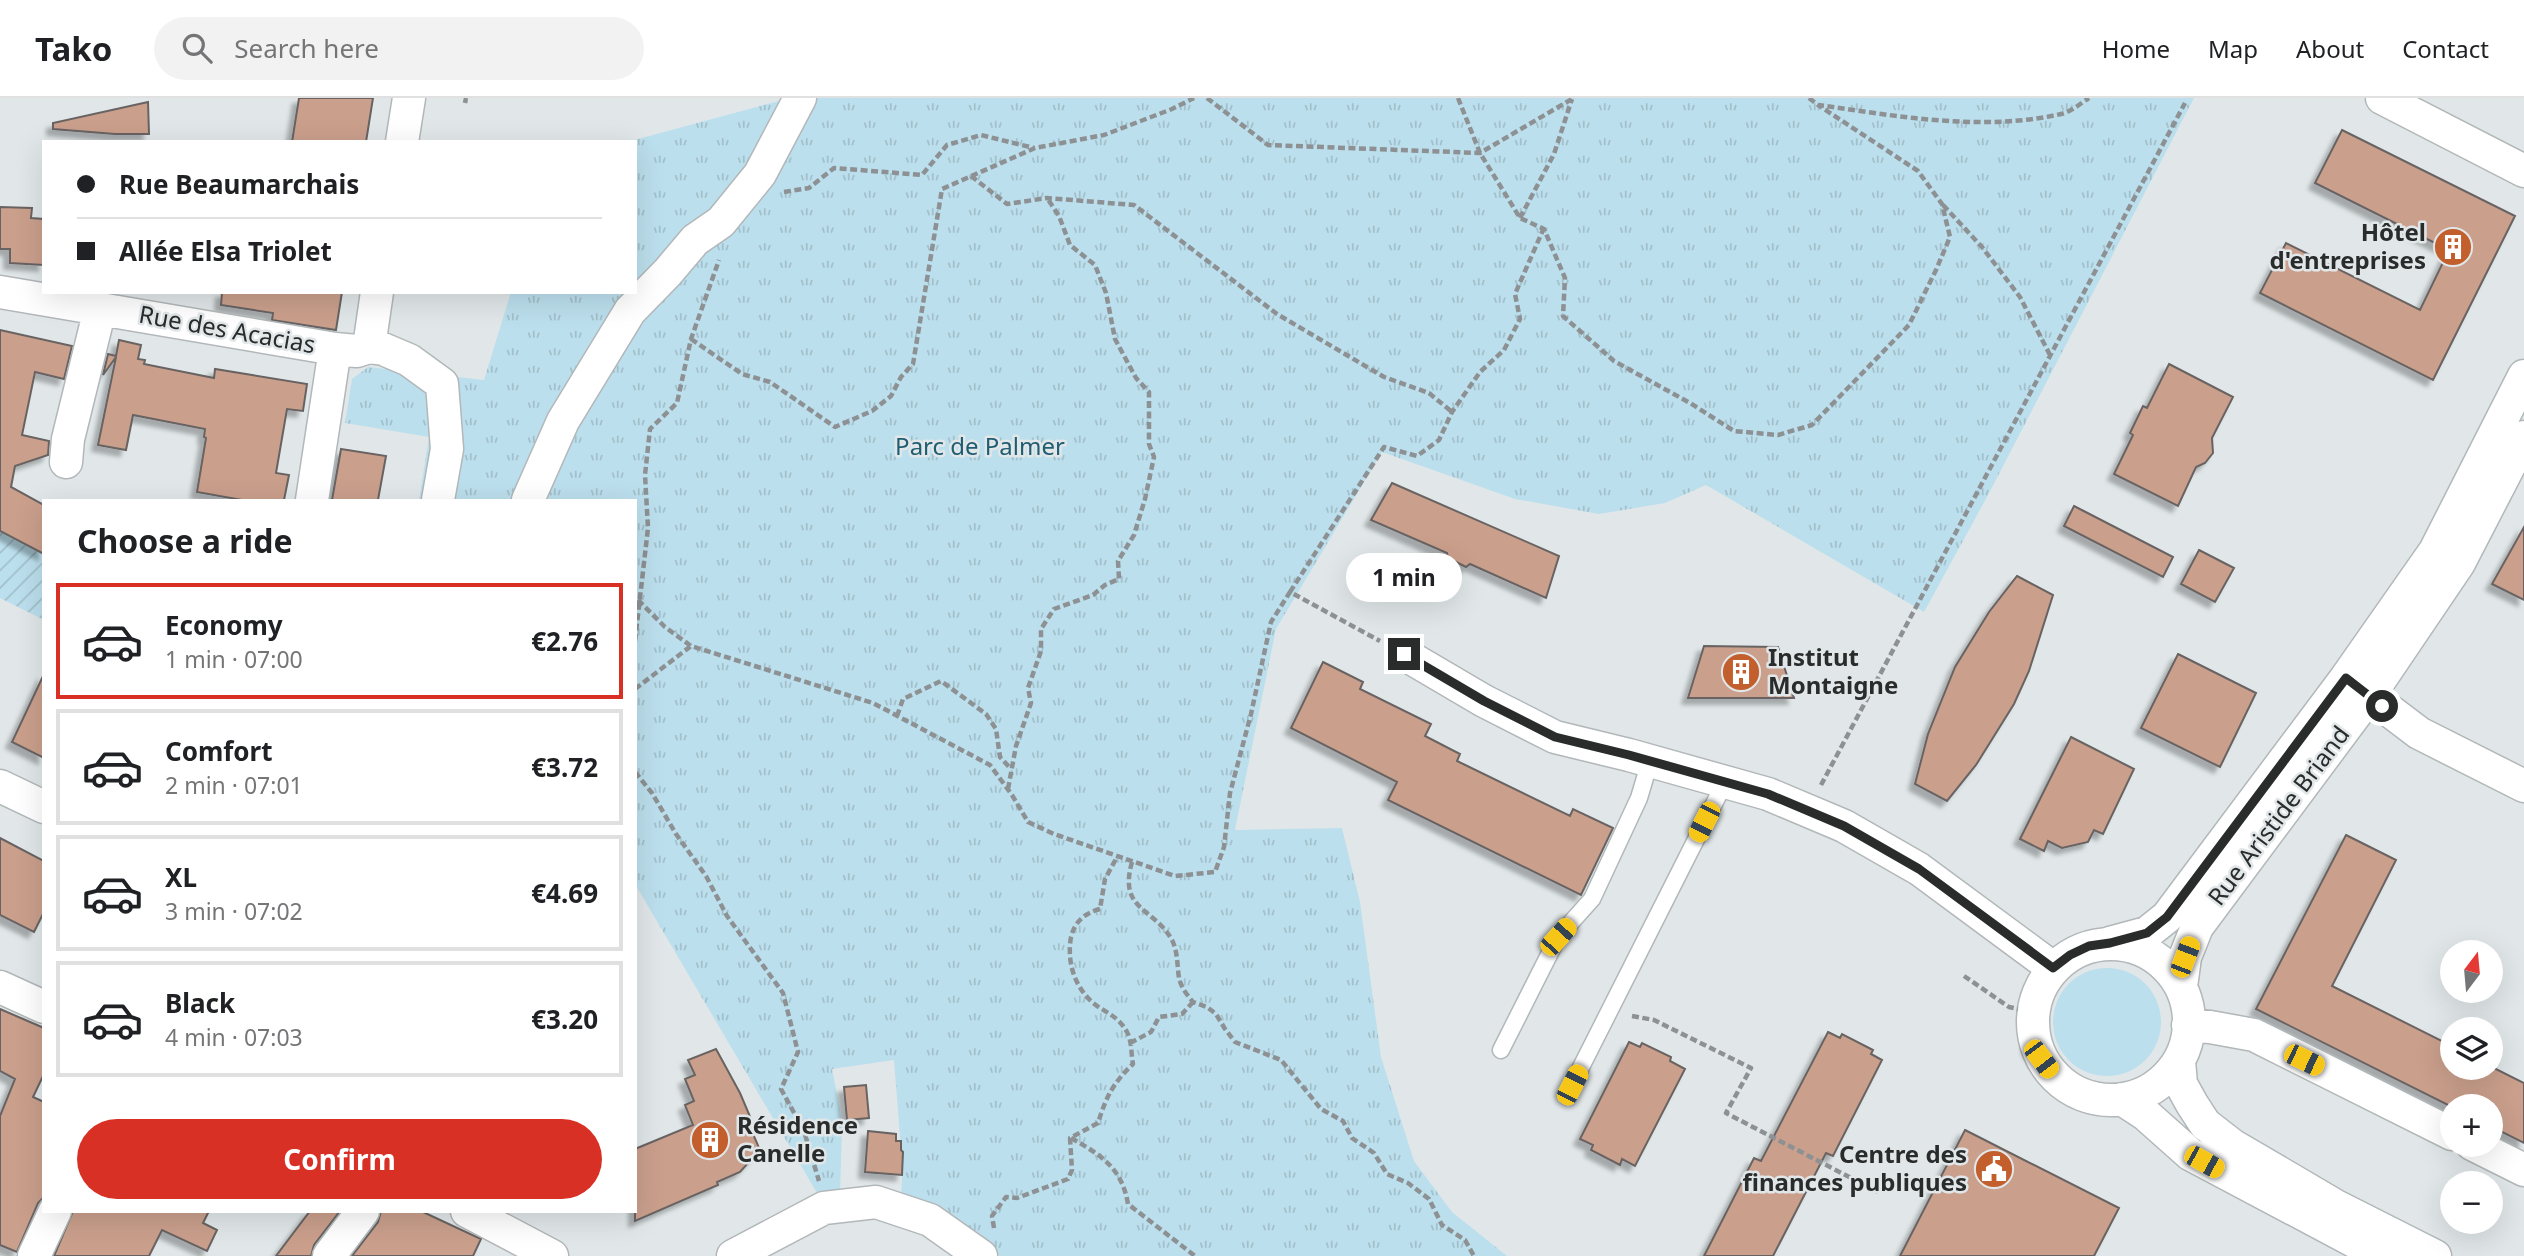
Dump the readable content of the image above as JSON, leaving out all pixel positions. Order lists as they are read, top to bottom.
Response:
{
  "streets": {
    "street": ["Rue des Acacias", "Rue Aristide Briand"]
  },
  "parks": ["Parc de Palmer"],
  "places": {
    "building": ["Hôtel d'entreprises", "Institut Montaigne", "Résidence Canelle"],
    "public building": ["Centre des finances publiques"]
  },
  "north": "top",
  "page": {
    "header": "Tako",
    "search": "Search here",
    "nav": [
      "Home",
      "Map",
      "About",
      "Contact"
    ],
    "banner": ["Rue Beaumarchais", "Allée Elsa Triolet"],
    "heading": "Choose a ride",
    "bubble": "1 min",
    "list": [
      {
        "name": "Economy",
        "note": "1 min · 07:00",
        "value": "€2.76"
      },
      {
        "name": "Comfort",
        "note": "2 min · 07:01",
        "value": "€3.72"
      },
      {
        "name": "XL",
        "note": "3 min · 07:02",
        "value": "€4.69"
      },
      {
        "name": "Black",
        "note": "4 min · 07:03",
        "value": "€3.20"
      }
    ],
    "map_buttons": ["+", "−"],
    "buttons": "Confirm"
  }
}
